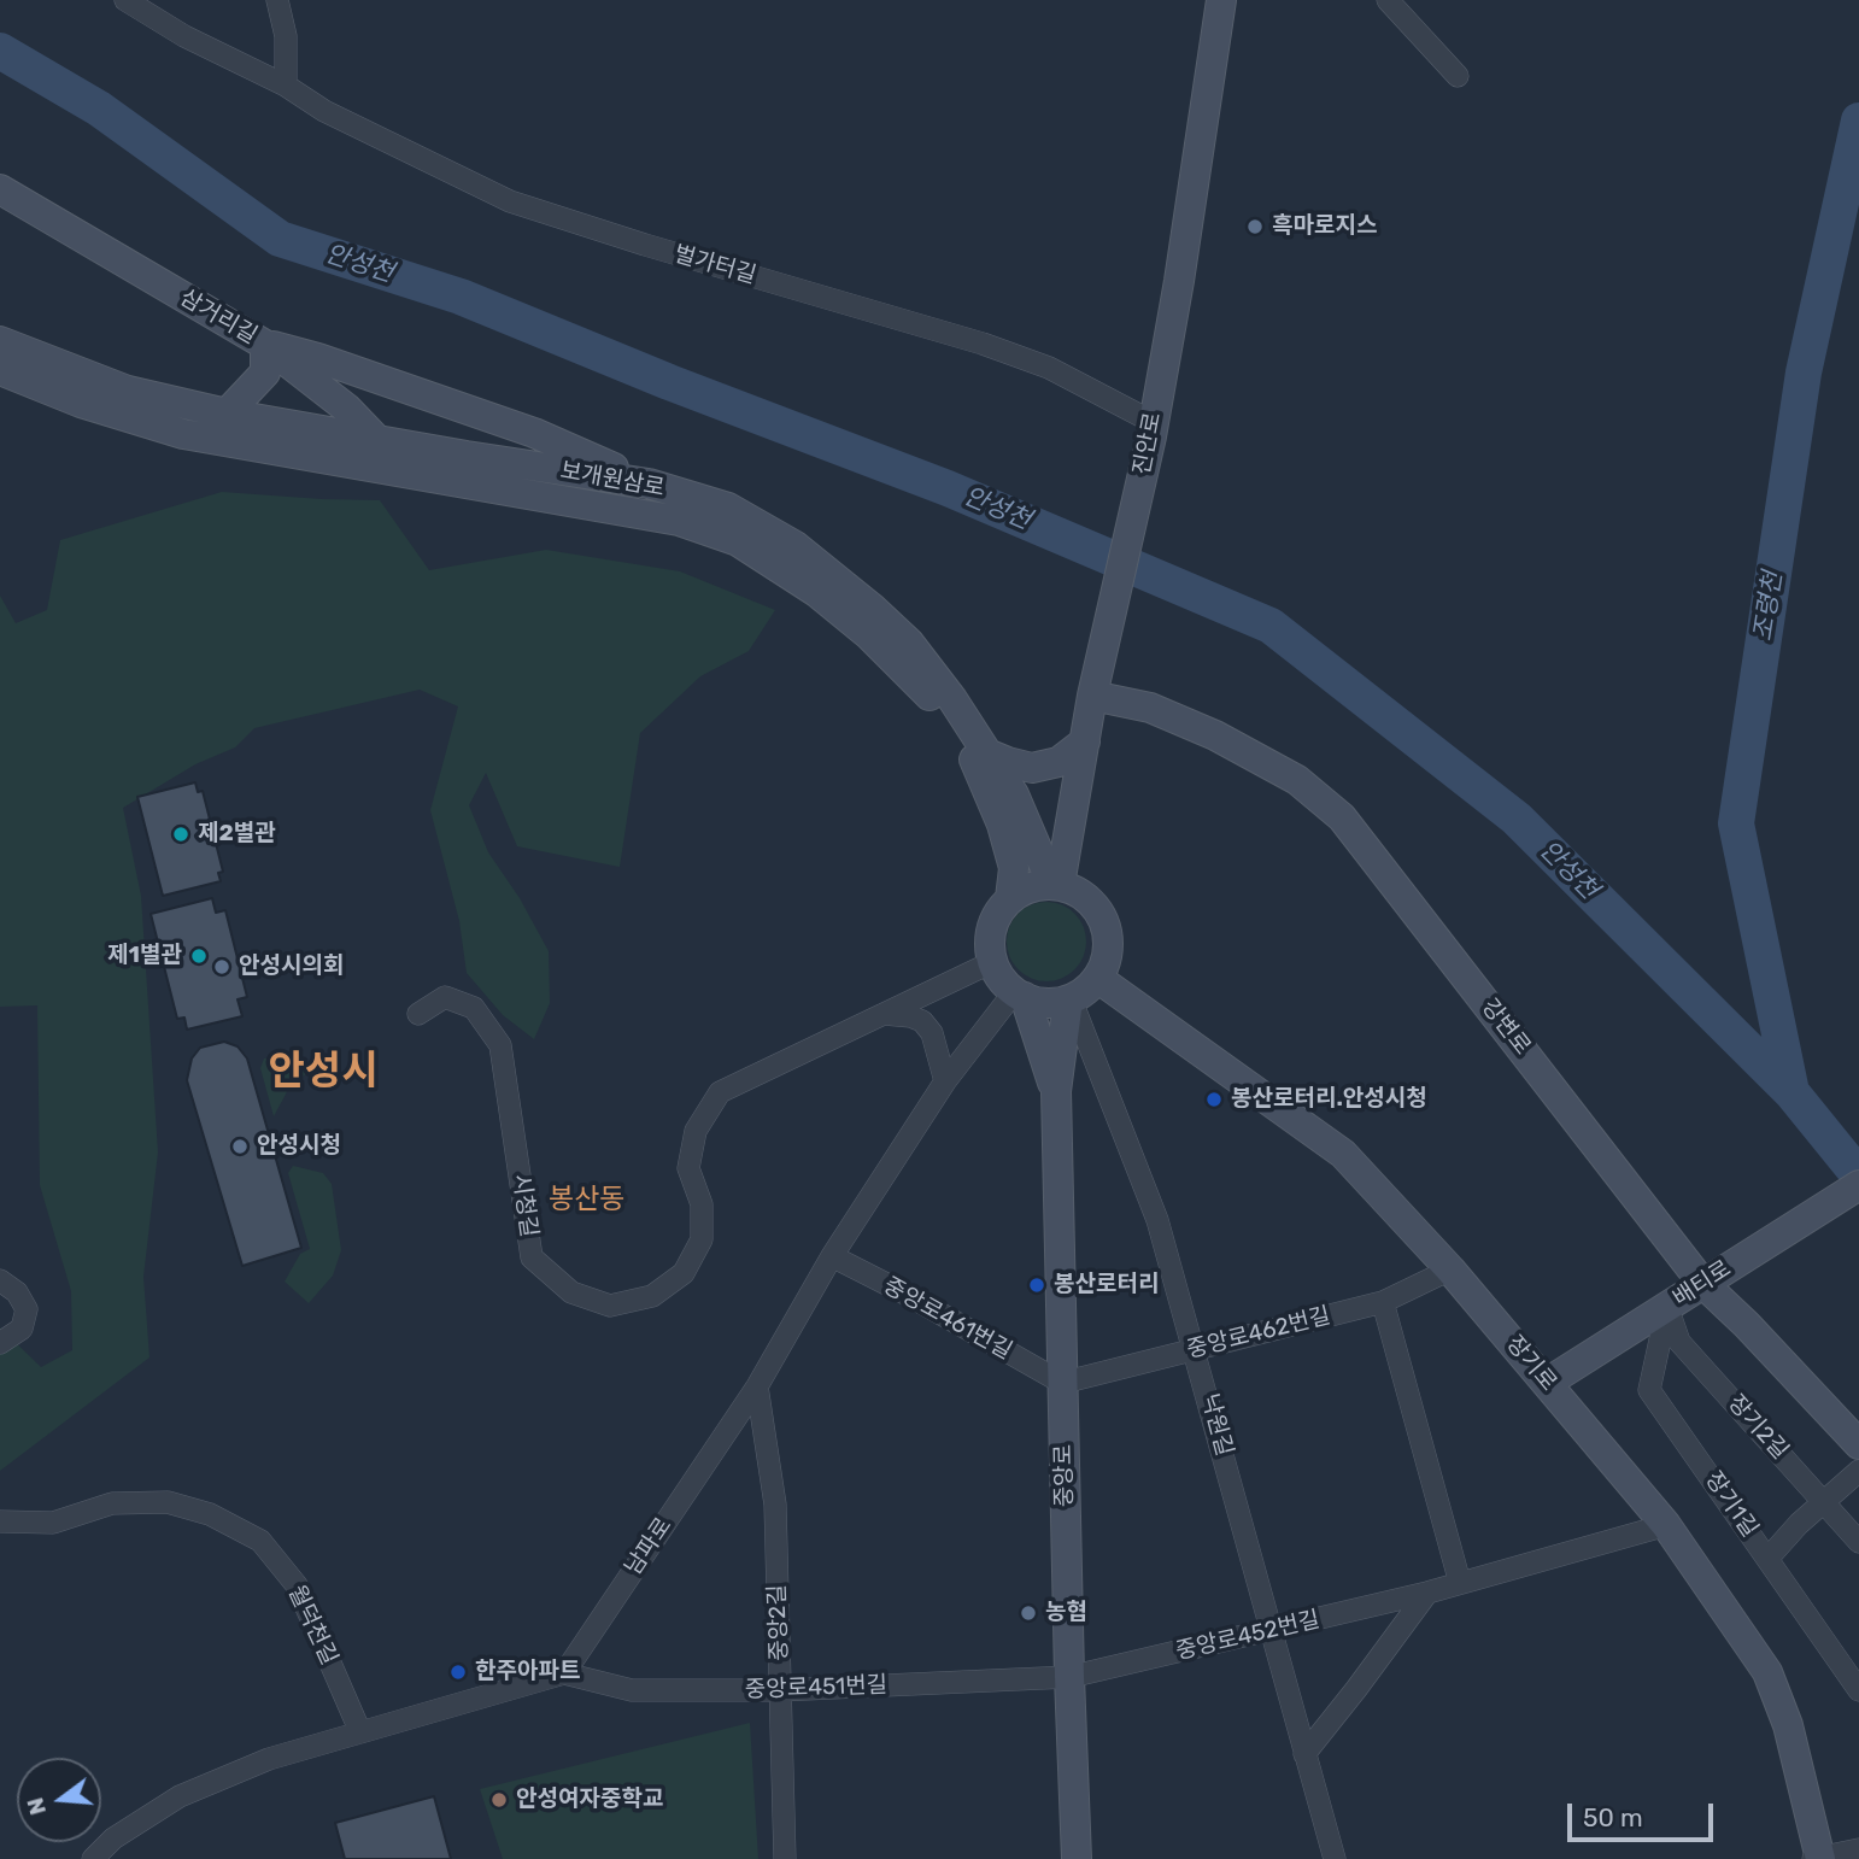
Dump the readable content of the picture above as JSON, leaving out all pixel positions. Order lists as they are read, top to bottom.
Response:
{
  "streets": {
    "main road": [
      "삼거리길",
      "진안로",
      "보개원삼로",
      "강변로",
      "배티로",
      "장기로",
      "중앙로"
    ],
    "street": [
      "벌가터길",
      "시청길",
      "중앙로461번길",
      "중앙로462번길",
      "낙원길",
      "장기2길",
      "장기1길",
      "남파로",
      "중앙2길",
      "월덕천길",
      "중앙로452번길",
      "중앙로451번길"
    ]
  },
  "crossings": [
    ["벌가터길", "진안로"],
    ["삼거리길", "보개원삼로"],
    ["진안로", "보개원삼로"],
    ["진안로", "강변로"],
    ["진안로", "시청길"],
    ["진안로", "장기로"],
    ["진안로", "낙원길"],
    ["진안로", "중앙로"],
    ["진안로", "남파로"],
    ["보개원삼로", "시청길"],
    ["보개원삼로", "장기로"],
    ["보개원삼로", "낙원길"],
    ["보개원삼로", "중앙로"],
    ["보개원삼로", "남파로"],
    ["강변로", "배티로"],
    ["시청길", "장기로"],
    ["시청길", "낙원길"],
    ["시청길", "중앙로"],
    ["시청길", "남파로"],
    ["배티로", "장기로"],
    ["배티로", "장기2길"],
    ["배티로", "장기1길"],
    ["중앙로461번길", "중앙로462번길"],
    ["중앙로461번길", "중앙로"],
    ["중앙로461번길", "남파로"],
    ["중앙로462번길", "장기로"],
    ["중앙로462번길", "낙원길"],
    ["중앙로462번길", "중앙로"],
    ["장기로", "낙원길"],
    ["장기로", "중앙로"],
    ["장기로", "남파로"],
    ["장기로", "중앙로452번길"],
    ["낙원길", "중앙로"],
    ["낙원길", "남파로"],
    ["낙원길", "중앙로452번길"],
    ["장기2길", "장기1길"],
    ["중앙로", "남파로"],
    ["중앙로", "중앙로452번길"],
    ["중앙로", "중앙로451번길"],
    ["남파로", "중앙2길"],
    ["남파로", "중앙로451번길"],
    ["중앙2길", "중앙로451번길"],
    ["중앙로452번길", "중앙로451번길"]
  ],
  "districts": ["안성시", "봉산동"],
  "water": ["안성천", "조령천"],
  "places": [
    "흑마로지스",
    "제2별관",
    "제1별관",
    "안성시의회",
    "봉산로터리.안성시청",
    "안성시청",
    "봉산로터리",
    "농협",
    "한주아파트",
    "안성여자중학교"
  ],
  "scale_bar": "50 m",
  "north": "left"
}
